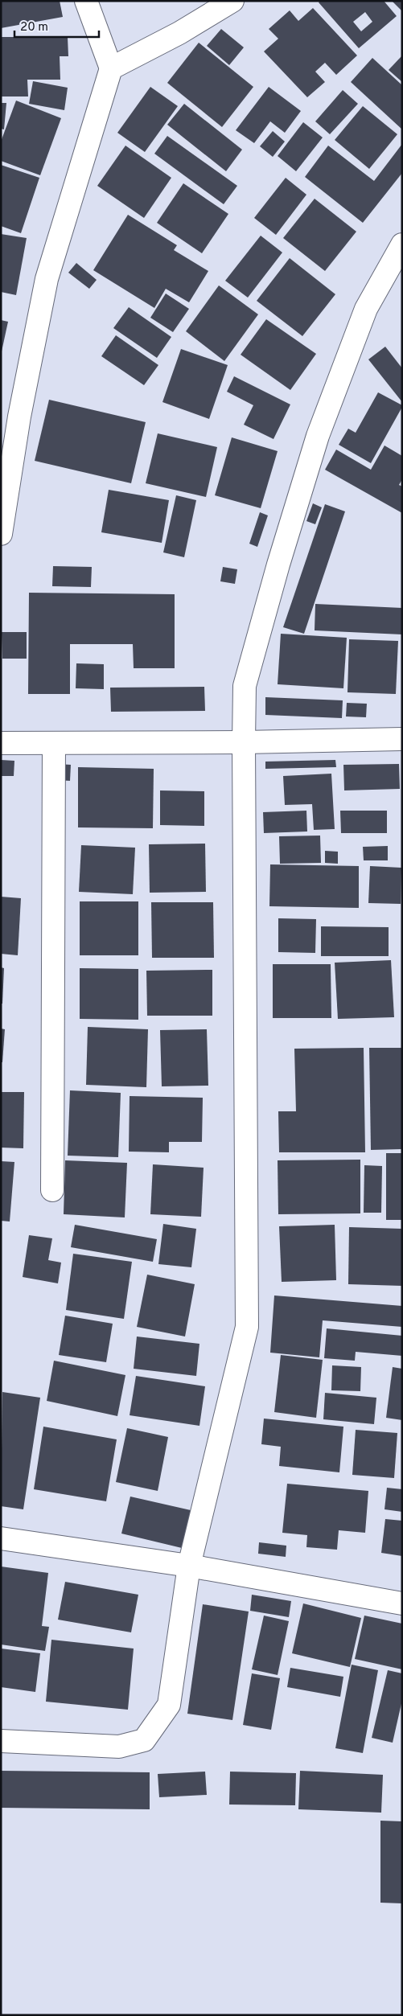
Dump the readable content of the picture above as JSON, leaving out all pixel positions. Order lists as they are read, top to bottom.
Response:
{
  "scale_bar": "20 m"
}
